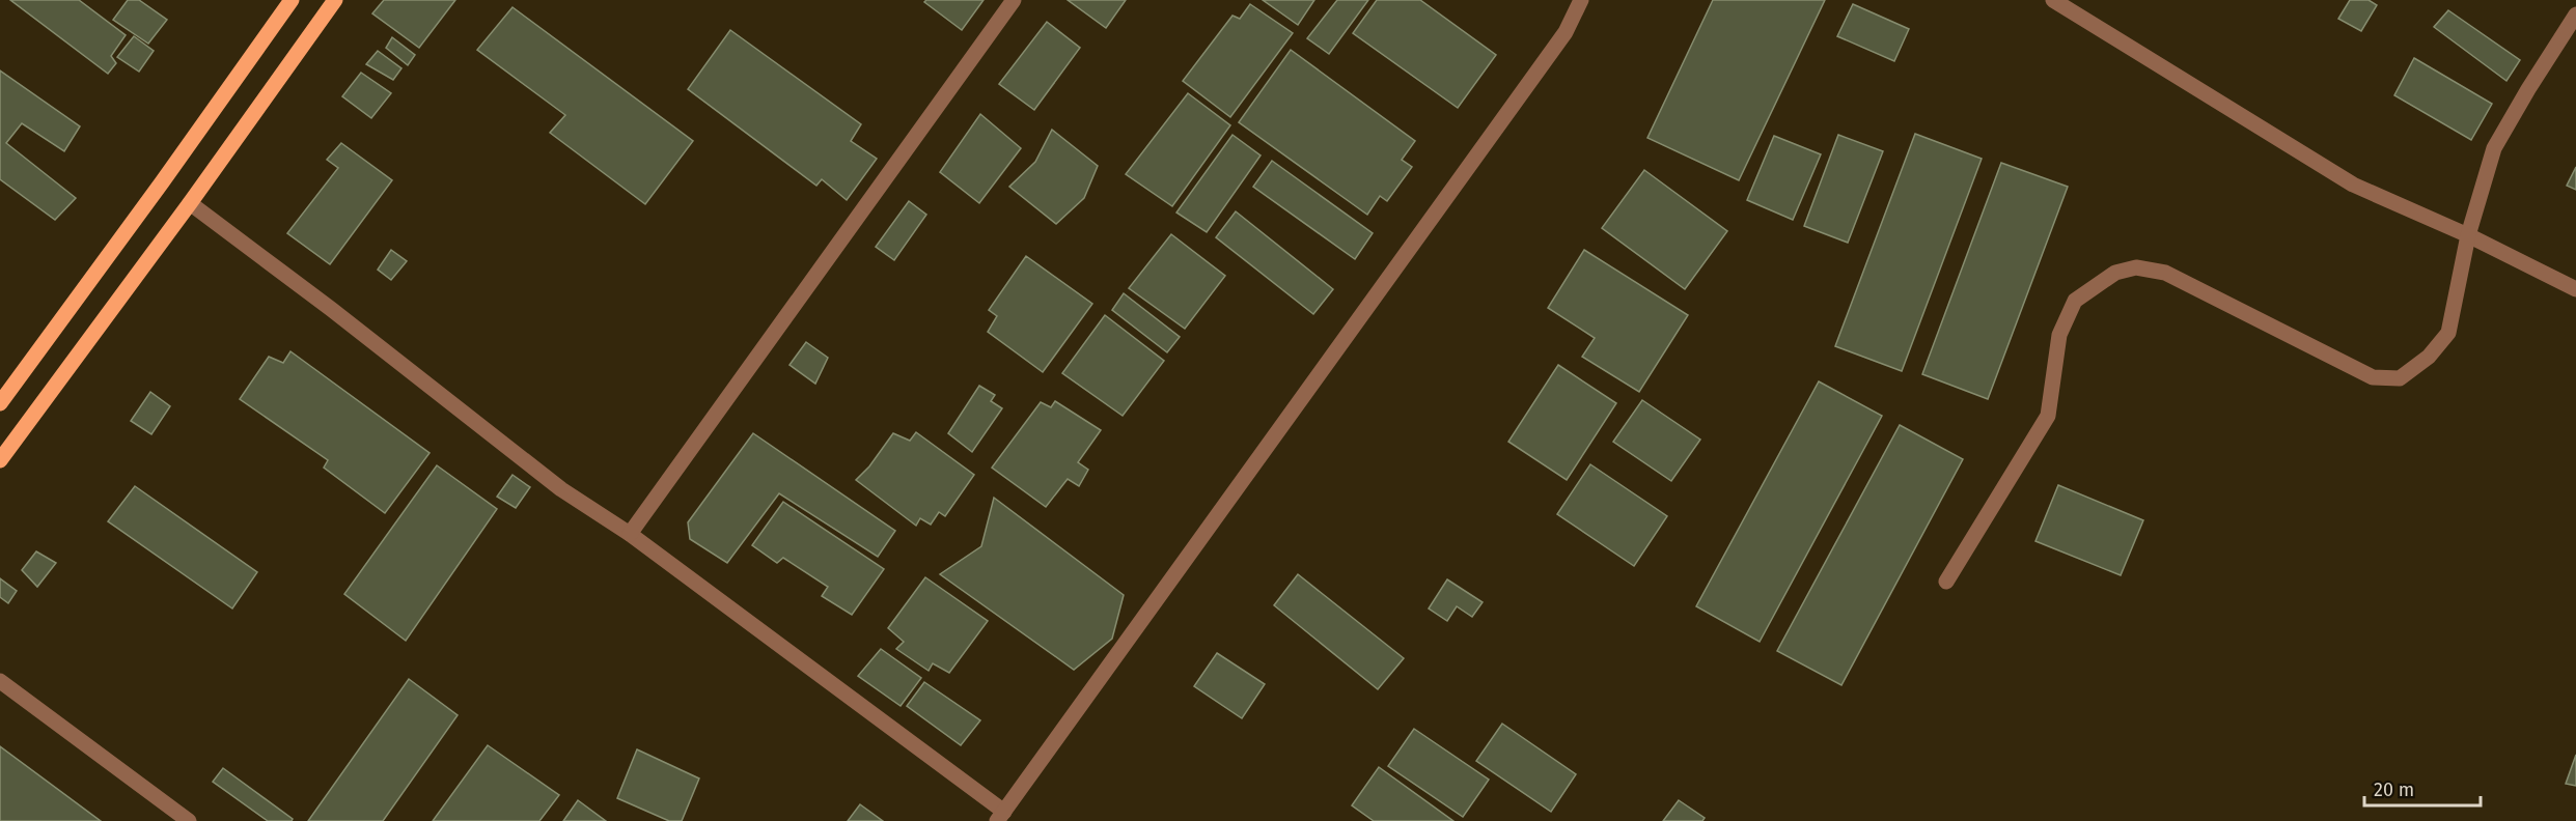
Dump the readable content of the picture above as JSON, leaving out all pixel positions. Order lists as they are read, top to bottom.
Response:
{
  "scale_bar": "20 m"
}
